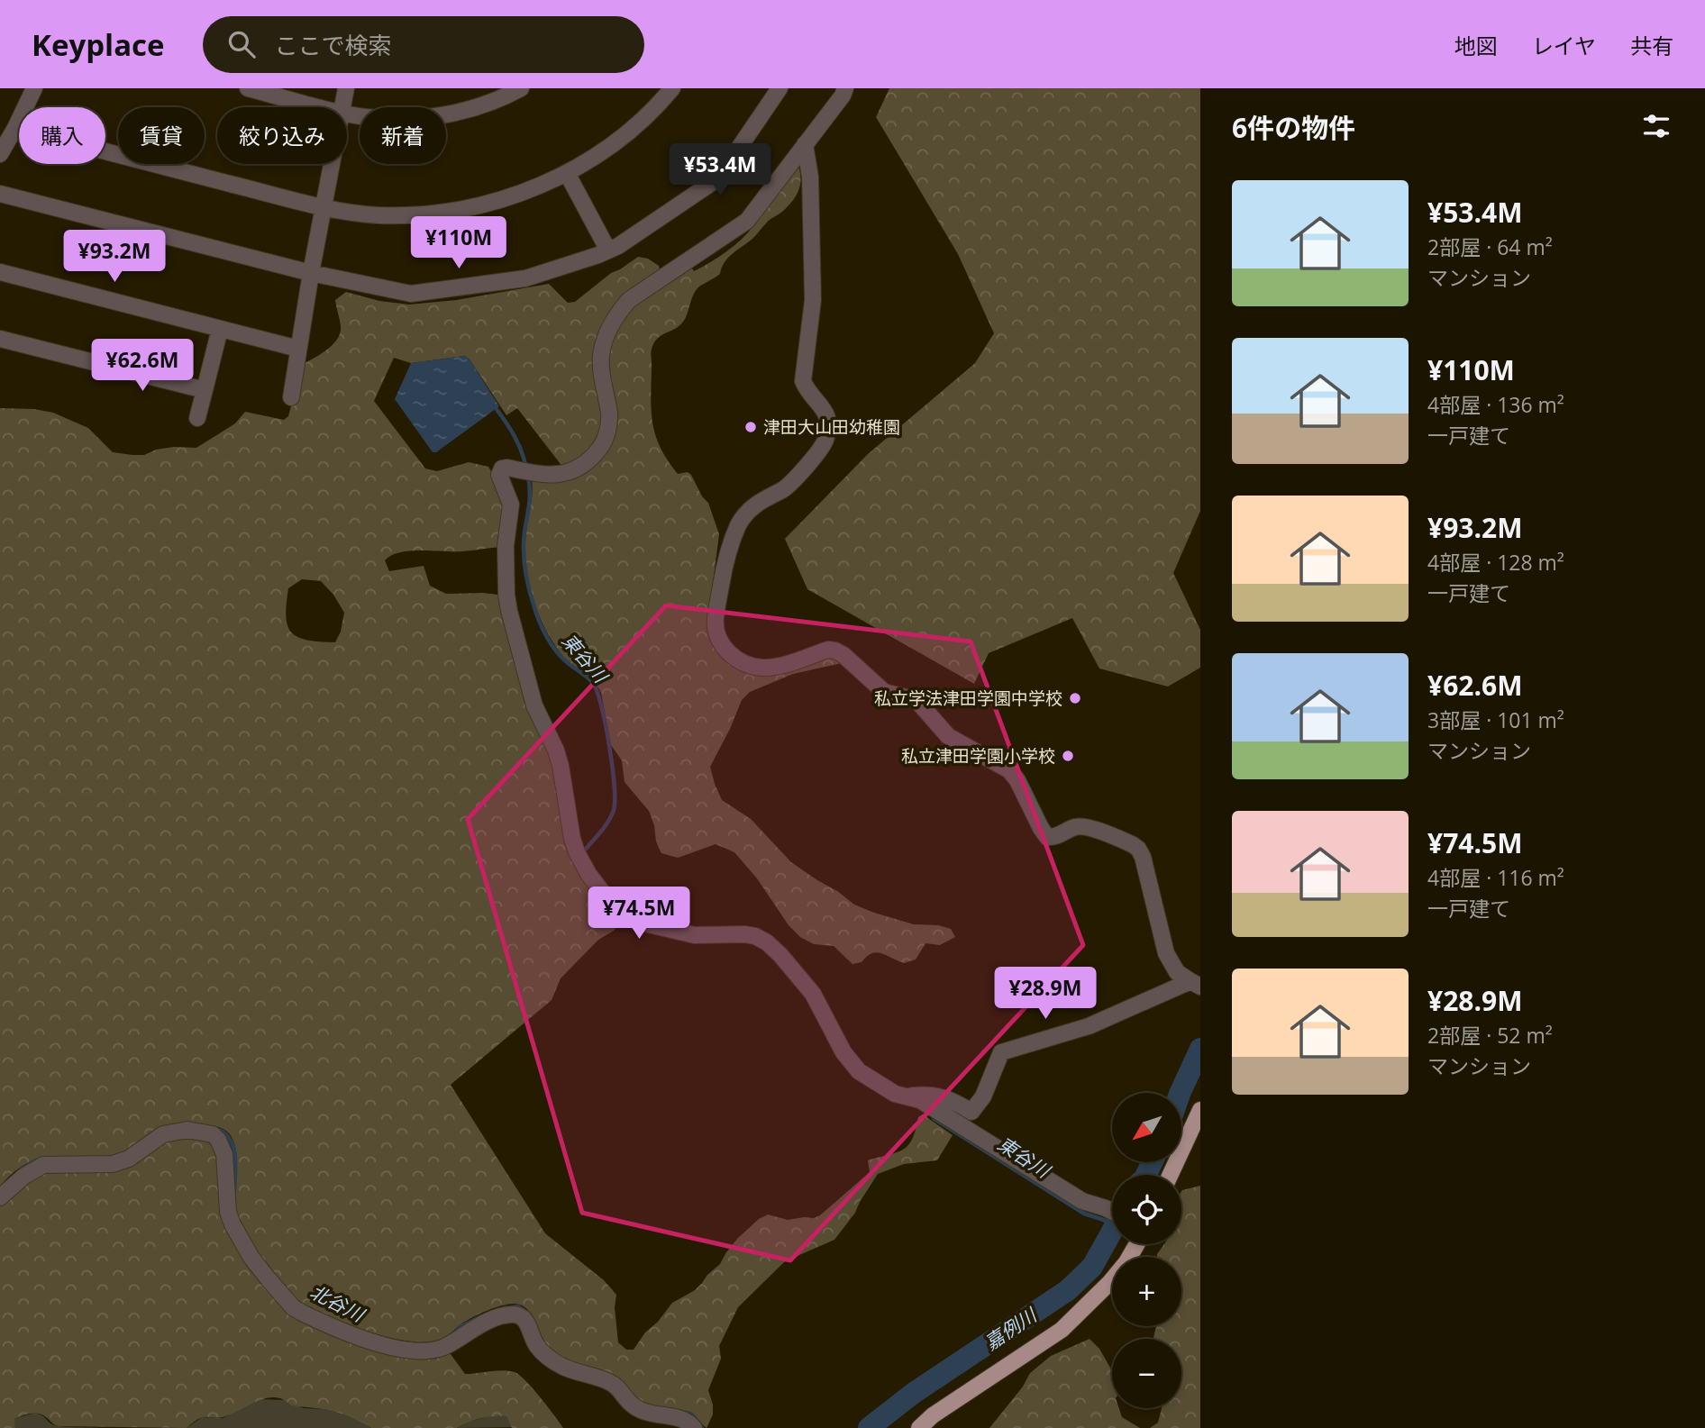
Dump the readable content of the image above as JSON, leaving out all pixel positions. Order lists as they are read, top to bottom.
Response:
{
  "water": ["東谷川", "北谷川", "嘉例川"],
  "places": ["津田大山田幼稚園", "私立学法津田学園中学校", "私立津田学園小学校"],
  "north": "bottom left",
  "page": {
    "header": "Keyplace",
    "search": "ここで検索",
    "nav": ["地図", "レイヤ", "共有"],
    "heading": "6件の物件",
    "chip": [
      "購入",
      "賃貸",
      "絞り込み",
      "新着"
    ],
    "price": [
      "¥53.4M",
      "¥110M",
      "¥93.2M",
      "¥62.6M",
      "¥74.5M",
      "¥28.9M"
    ],
    "list": [
      {
        "name": "¥53.4M",
        "note": "2部屋 · 64 m² · マンション"
      },
      {
        "name": "¥110M",
        "note": "4部屋 · 136 m² · 一戸建て"
      },
      {
        "name": "¥93.2M",
        "note": "4部屋 · 128 m² · 一戸建て"
      },
      {
        "name": "¥62.6M",
        "note": "3部屋 · 101 m² · マンション"
      },
      {
        "name": "¥74.5M",
        "note": "4部屋 · 116 m² · 一戸建て"
      },
      {
        "name": "¥28.9M",
        "note": "2部屋 · 52 m² · マンション"
      }
    ],
    "map_buttons": ["+", "−"]
  }
}
